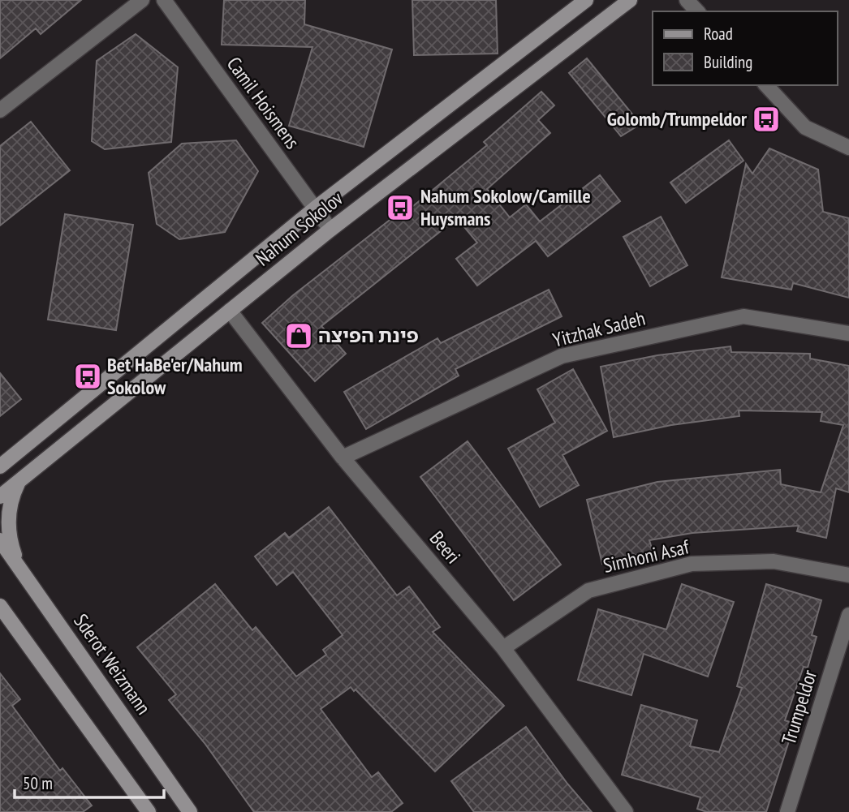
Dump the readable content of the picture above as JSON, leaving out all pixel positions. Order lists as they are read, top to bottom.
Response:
{
  "streets": {
    "main road": ["Nahum Sokolov", "Sderot Weizmann"],
    "street": [
      "Camil Hoismens",
      "Yitzhak Sadeh",
      "Beeri",
      "Simhoni Asaf",
      "Trumpeldor"
    ]
  },
  "crossings": [
    ["Camil Hoismens", "Nahum Sokolov"],
    ["Nahum Sokolov", "Beeri"],
    ["Yitzhak Sadeh", "Beeri"],
    ["Beeri", "Simhoni Asaf"]
  ],
  "places": {
    "bus stop": ["Golomb/Trumpeldor", "Nahum Sokolow/Camille Huysmans", "Bet HaBe'er/Nahum Sokolow"],
    "shop": ["פינת הפיצה"]
  },
  "legend": ["Road", "Building"],
  "scale_bar": "50 m"
}
